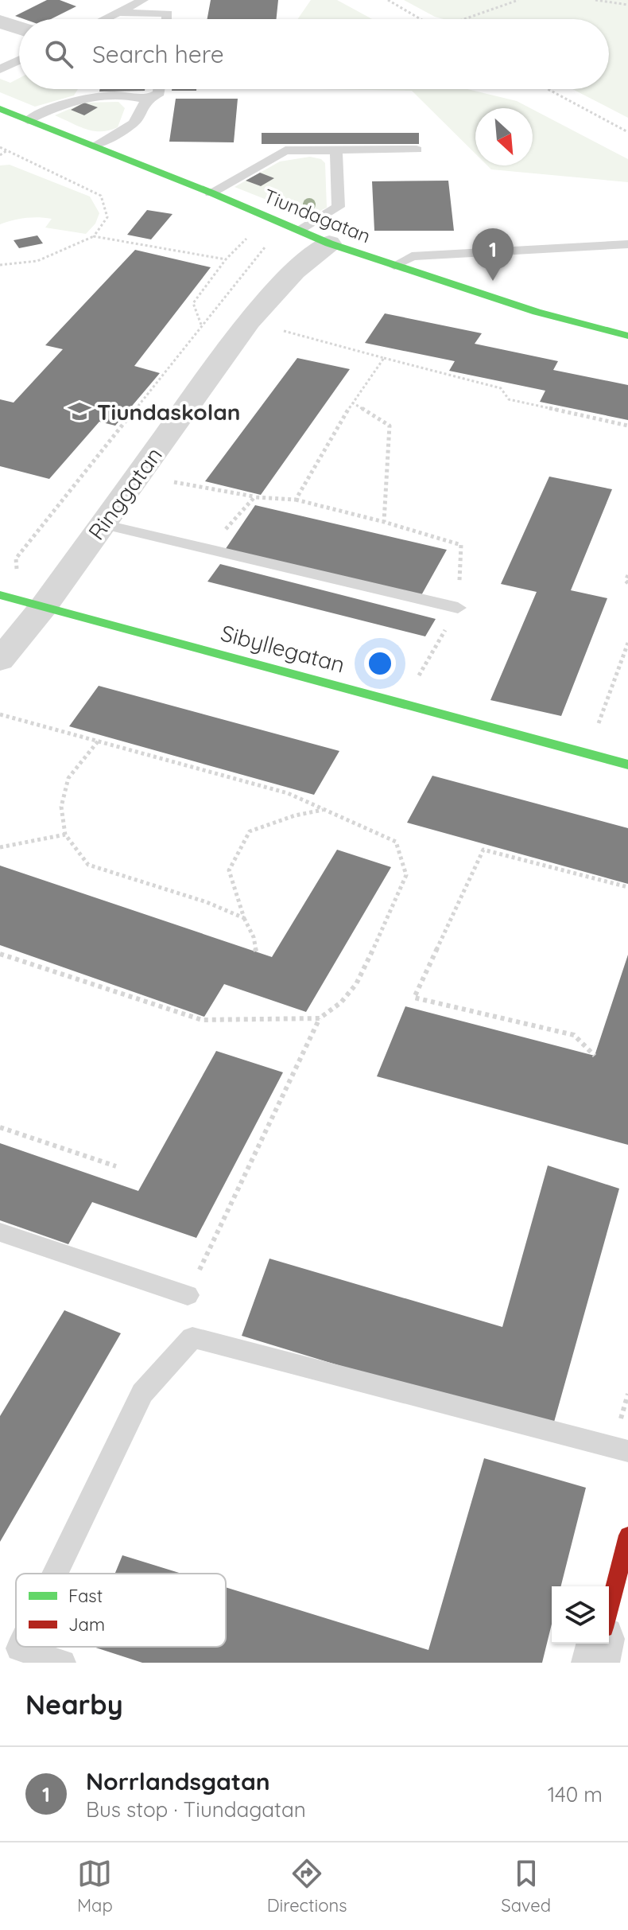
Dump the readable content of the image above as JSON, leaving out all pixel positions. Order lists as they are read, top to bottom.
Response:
{
  "streets": {
    "street": ["Tiundagatan", "Ringgatan", "Sibyllegatan"]
  },
  "crossings": [
    ["Tiundagatan", "Ringgatan"],
    ["Ringgatan", "Sibyllegatan"]
  ],
  "places": {
    "school or university": ["Tiundaskolan"]
  },
  "legend": ["Fast", "Jam"],
  "north": "bottom right",
  "page": {
    "search": "Search here",
    "pins": "1",
    "heading": "Nearby",
    "list": [
      {
        "mark": "1",
        "name": "Norrlandsgatan",
        "note": "Bus stop · Tiundagatan",
        "value": "140 m"
      }
    ],
    "nav": ["Map", "Directions", "Saved"]
  }
}
